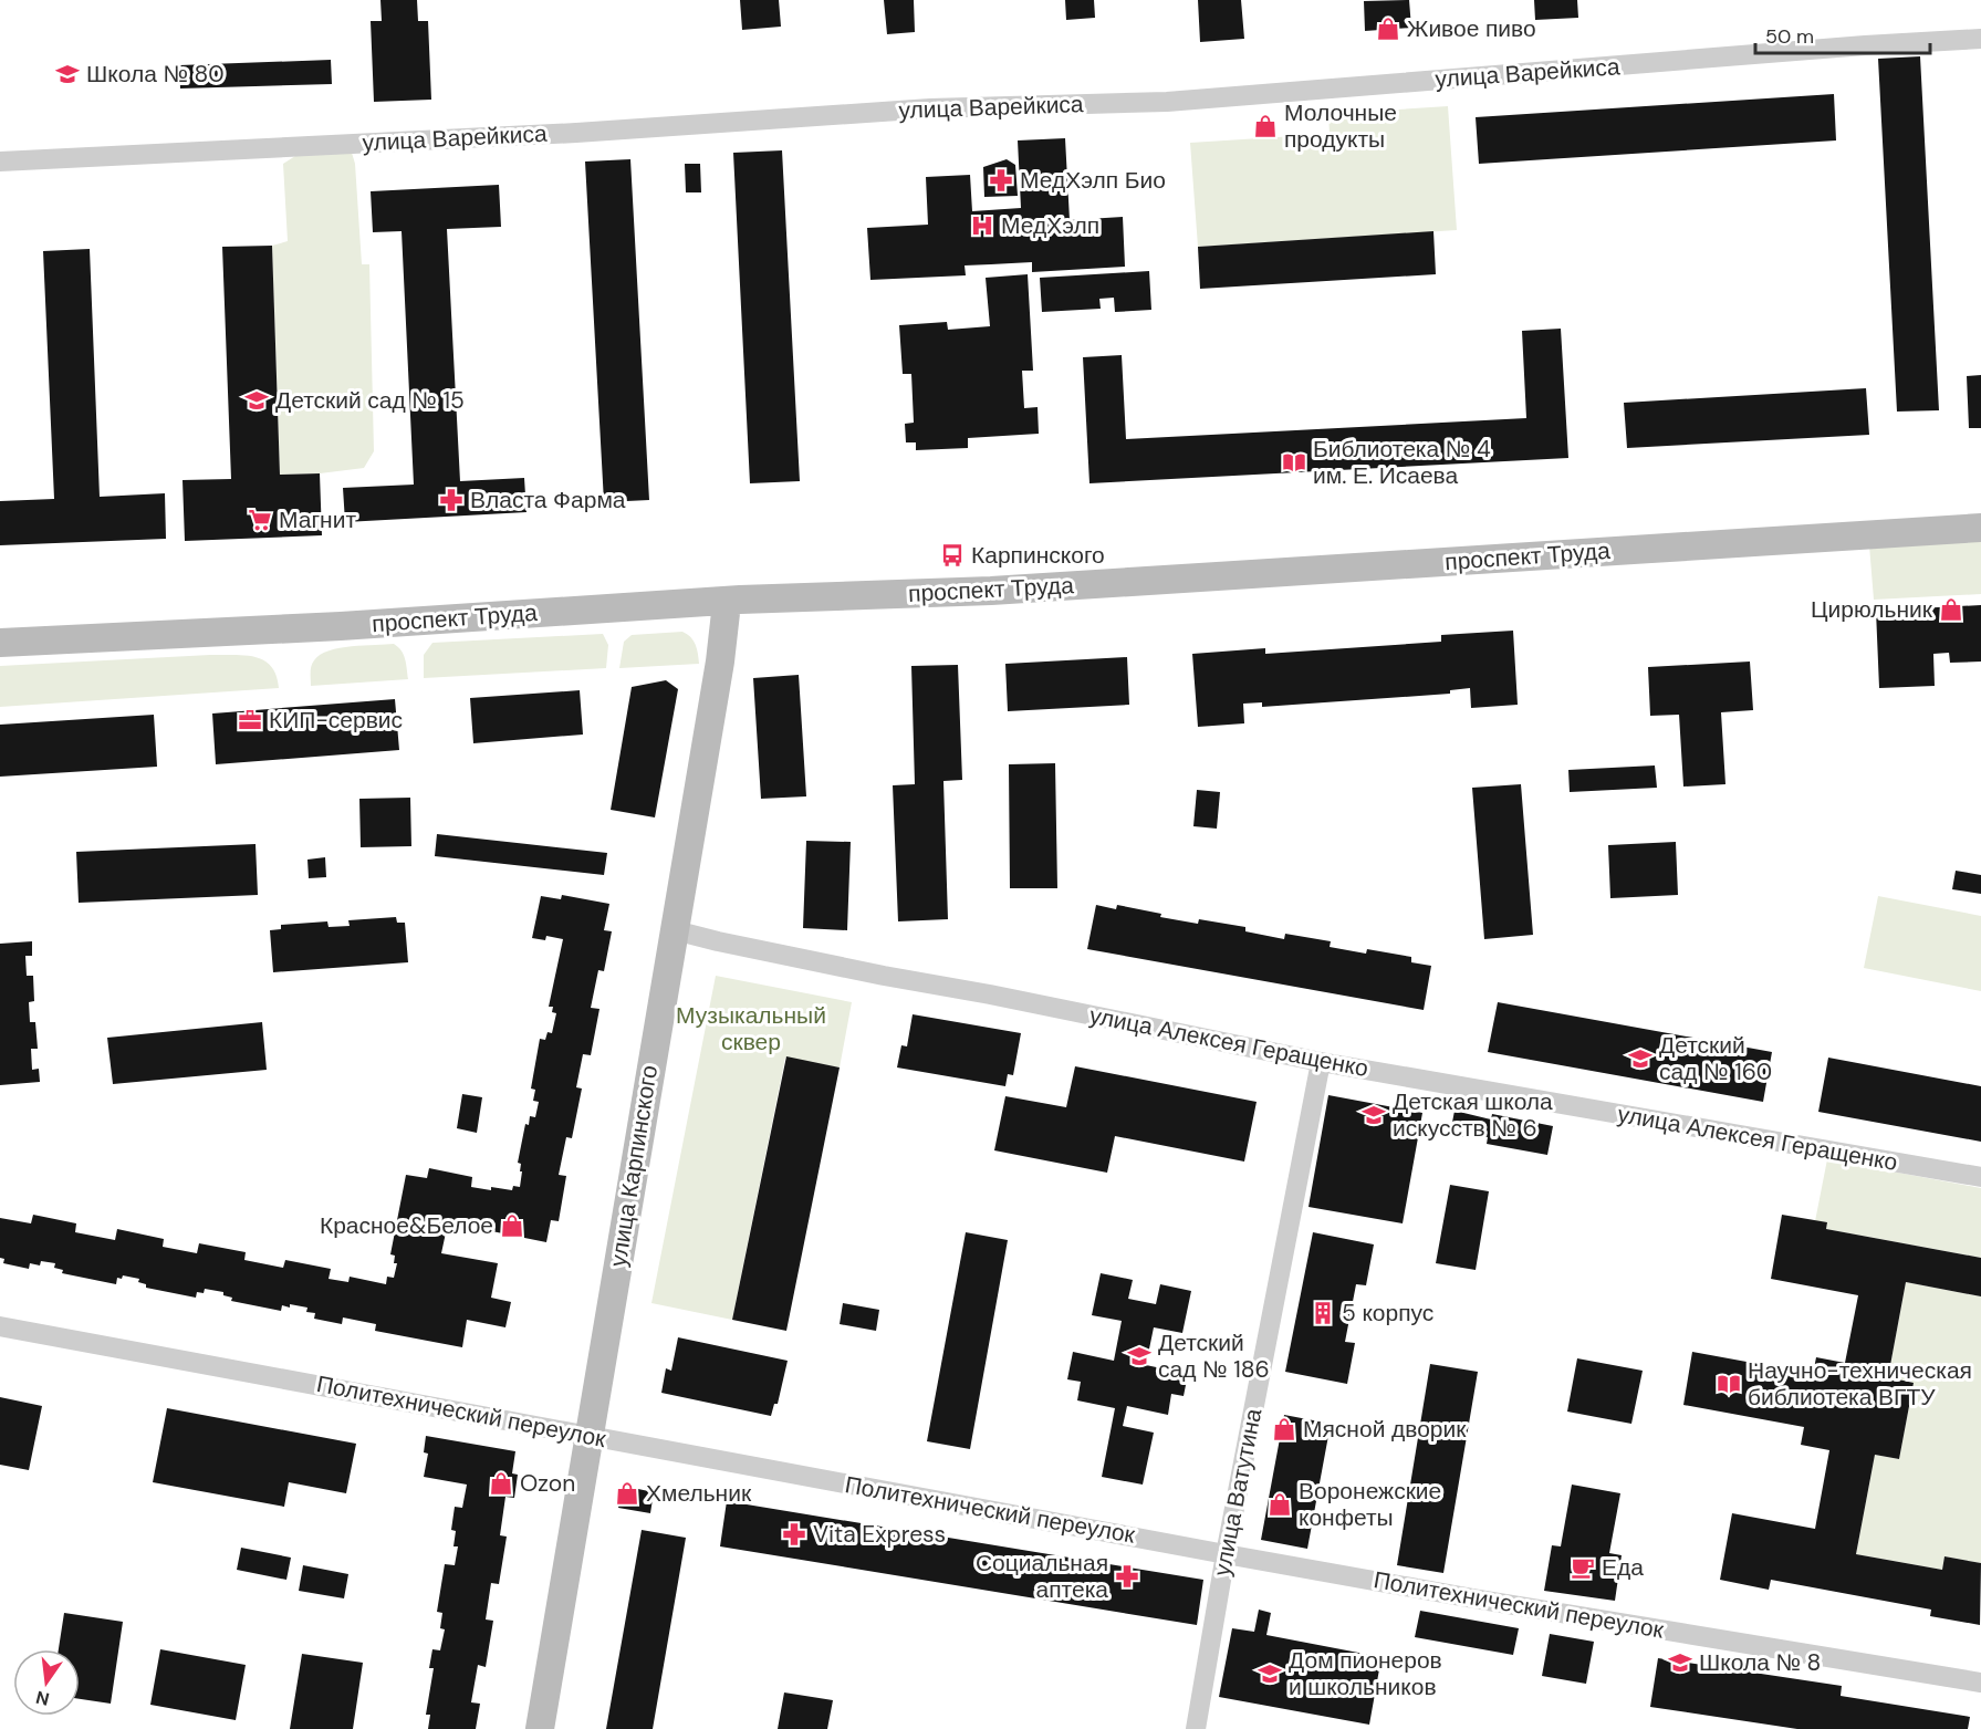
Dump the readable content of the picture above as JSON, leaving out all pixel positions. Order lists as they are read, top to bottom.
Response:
{
  "streets": {
    "main road": ["проспект Труда", "улица Карпинского"],
    "street": [
      "улица Варейкиса",
      "улица Алексея Геращенко",
      "Политехнический переулок",
      "улица Ватутина"
    ]
  },
  "crossings": [
    ["проспект Труда", "улица Карпинского"],
    ["улица Алексея Геращенко", "улица Карпинского"],
    ["улица Алексея Геращенко", "улица Ватутина"],
    ["улица Карпинского", "Политехнический переулок"],
    ["Политехнический переулок", "улица Ватутина"]
  ],
  "parks": ["Музыкальный сквер"],
  "places": {
    "shop": [
      "Живое пиво",
      "Молочные продукты",
      "Цирюльник",
      "Красное&Белое",
      "Мясной дворик",
      "Ozon",
      "Хмельник",
      "Воронежские конфеты"
    ],
    "school or university": [
      "Школа № 80",
      "Детский сад № 15",
      "Детский сад № 160",
      "Детская школа искусств № 6",
      "Детский сад № 186",
      "Школа № 8",
      "Дом пионеров и школьников"
    ],
    "pharmacy": [
      "МедХэлп Био",
      "Власта Фарма",
      "Vita Express",
      "Социальная аптека"
    ],
    "hospital": ["МедХэлп"],
    "library": ["Библиотека № 4 им. Е. Исаева", "Научно-техническая библиотека ВГТУ"],
    "supermarket": ["Магнит"],
    "bus stop": ["Карпинского"],
    "office": ["КИП-сервис"],
    "building": ["5 корпус"],
    "cafe": ["Еда"]
  },
  "scale_bar": "50 m",
  "north": "bottom"
}
